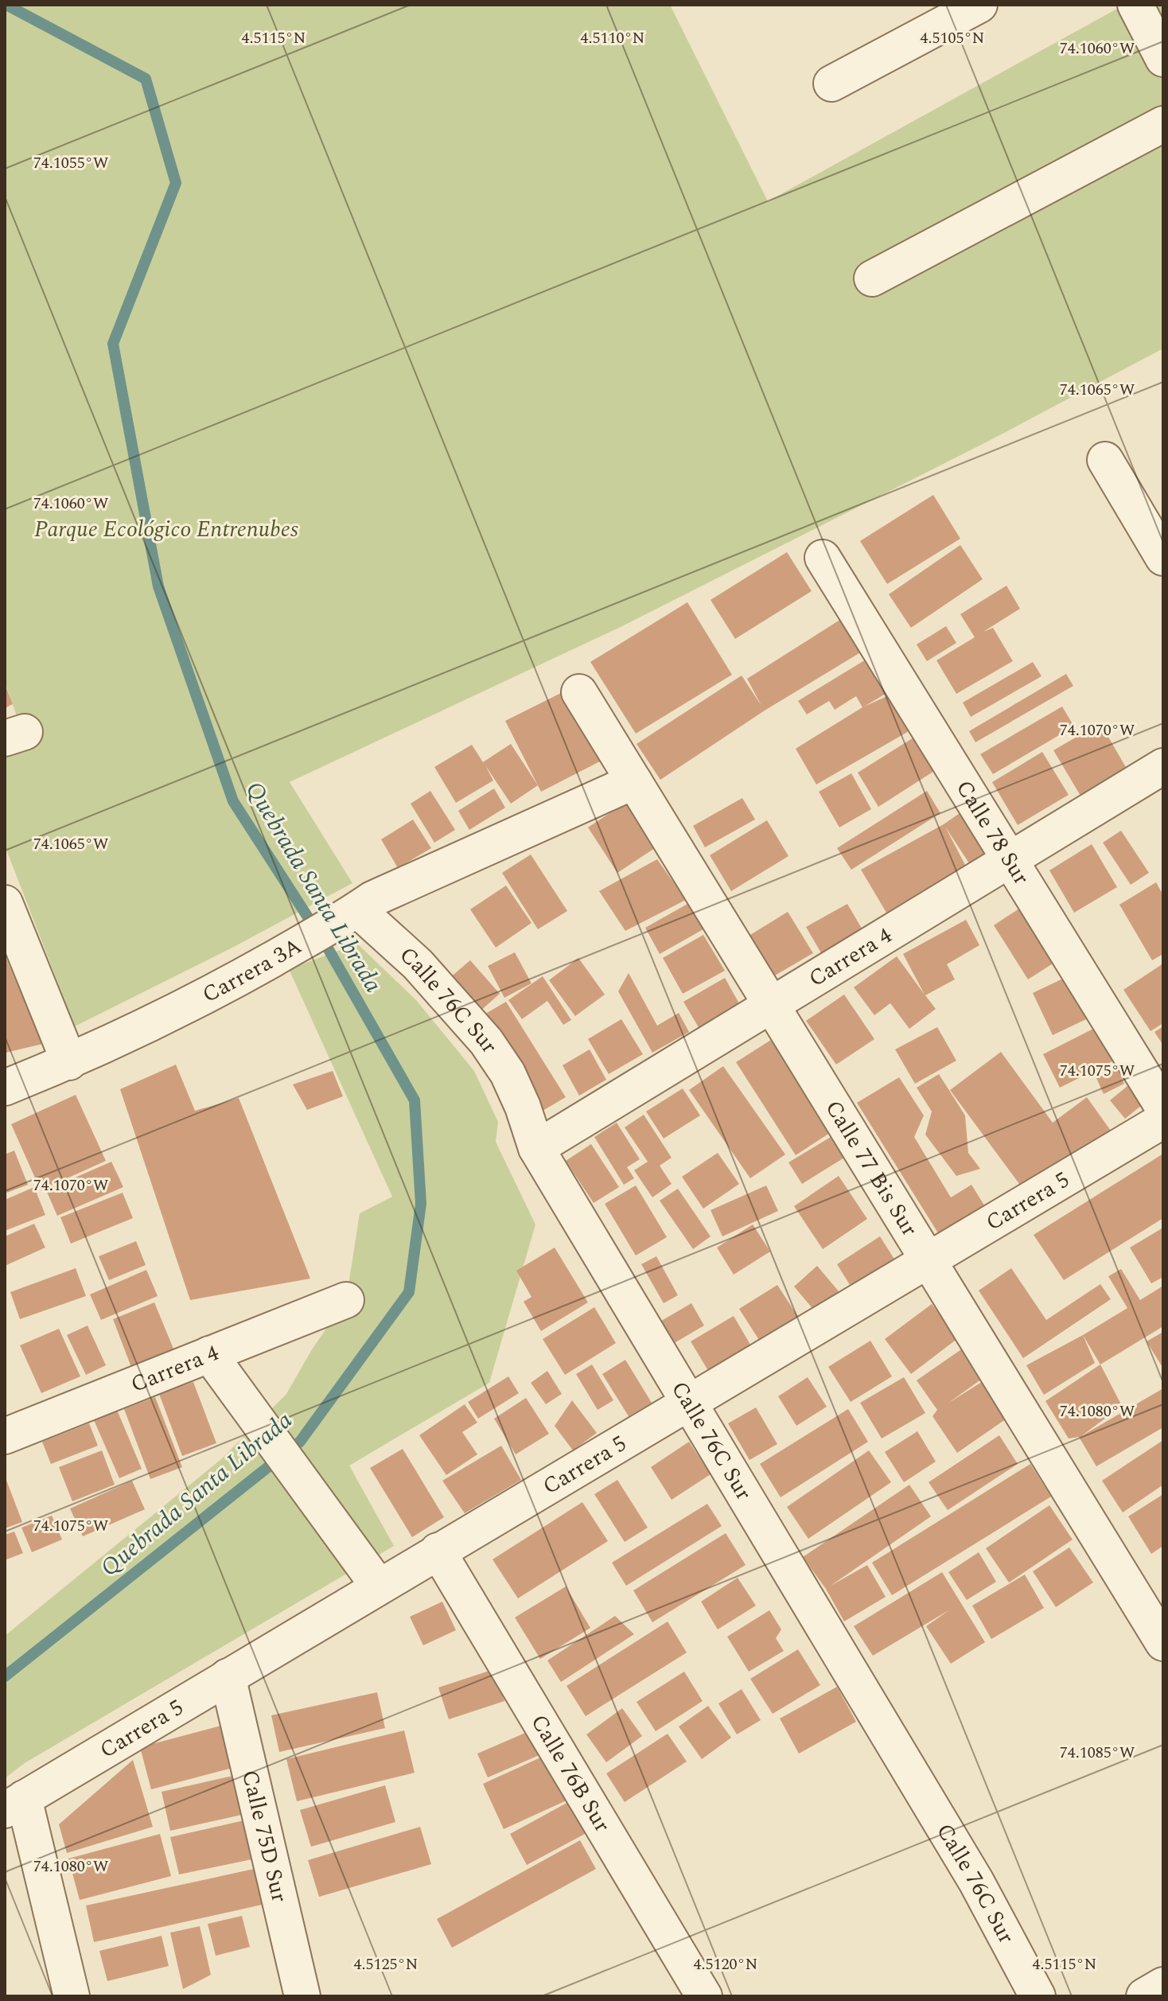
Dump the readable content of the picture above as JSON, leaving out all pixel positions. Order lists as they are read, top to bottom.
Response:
{
  "streets": {
    "street": [
      "Calle 78 Sur",
      "Carrera 4",
      "Carrera 3A",
      "Calle 76C Sur",
      "Calle 77 Bis Sur",
      "Carrera 5",
      "Calle 76B Sur",
      "Calle 75D Sur"
    ]
  },
  "crossings": [
    ["Calle 78 Sur", "Carrera 4"],
    ["Carrera 4", "Calle 76C Sur"],
    ["Carrera 4", "Calle 77 Bis Sur"],
    ["Carrera 3A", "Calle 76C Sur"],
    ["Carrera 3A", "Calle 77 Bis Sur"],
    ["Calle 76C Sur", "Carrera 5"],
    ["Calle 77 Bis Sur", "Carrera 5"],
    ["Carrera 5", "Calle 76B Sur"],
    ["Carrera 5", "Calle 75D Sur"]
  ],
  "water": ["Quebrada Santa Librada"],
  "parks": ["Parque Ecológico Entrenubes"],
  "coordinates": [
    "4.5115°N",
    "4.5110°N",
    "4.5105°N",
    "74.1060°W",
    "74.1055°W",
    "74.1065°W",
    "74.1070°W",
    "74.1075°W",
    "74.1080°W",
    "74.1085°W",
    "4.5125°N",
    "4.5120°N"
  ]
}
